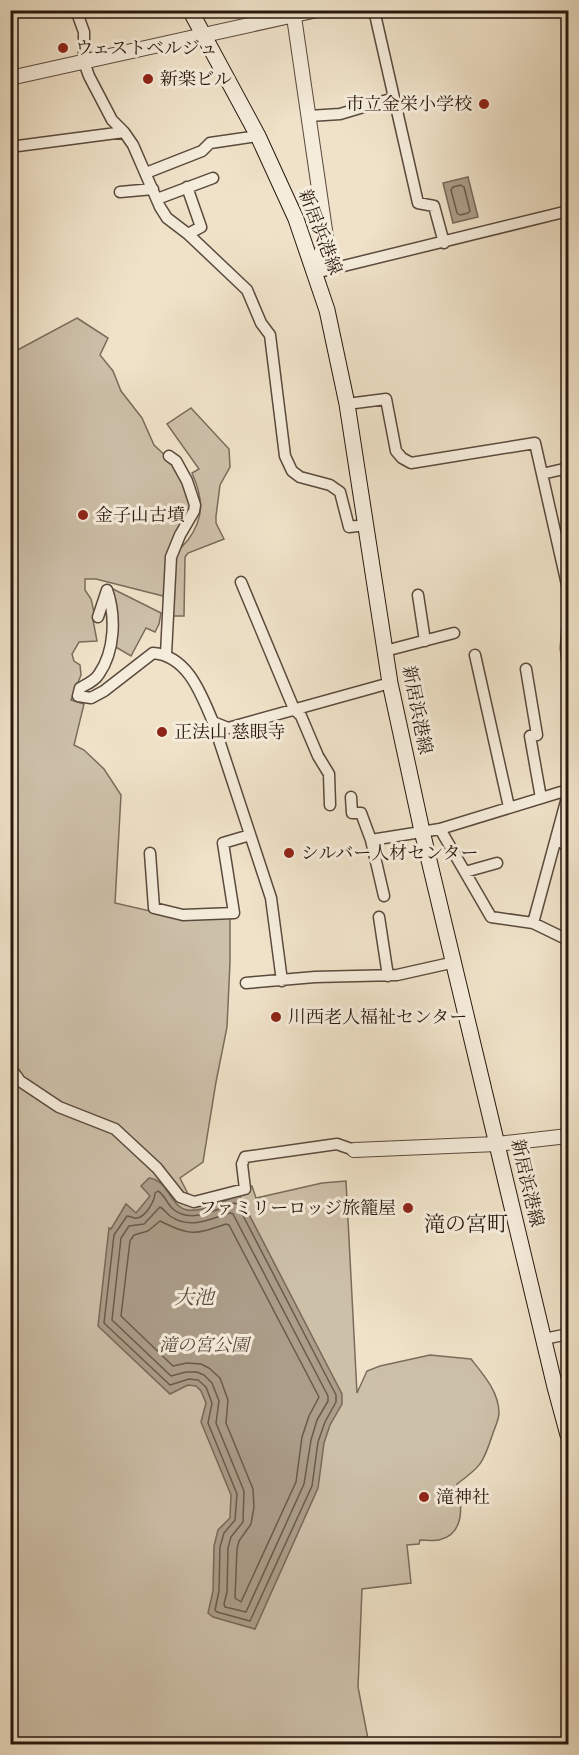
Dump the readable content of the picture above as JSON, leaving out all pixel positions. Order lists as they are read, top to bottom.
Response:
{
  "streets": {
    "main road": ["新居浜港線"]
  },
  "districts": ["滝の宮町"],
  "water": ["大池"],
  "parks": ["滝の宮公園"],
  "places": [
    "ウェストベルジュ",
    "新楽ビル",
    "市立金栄小学校",
    "金子山古墳",
    "正法山 慈眼寺",
    "シルバー人材センター",
    "川西老人福祉センター",
    "ファミリーロッジ旅籠屋",
    "滝神社"
  ]
}
